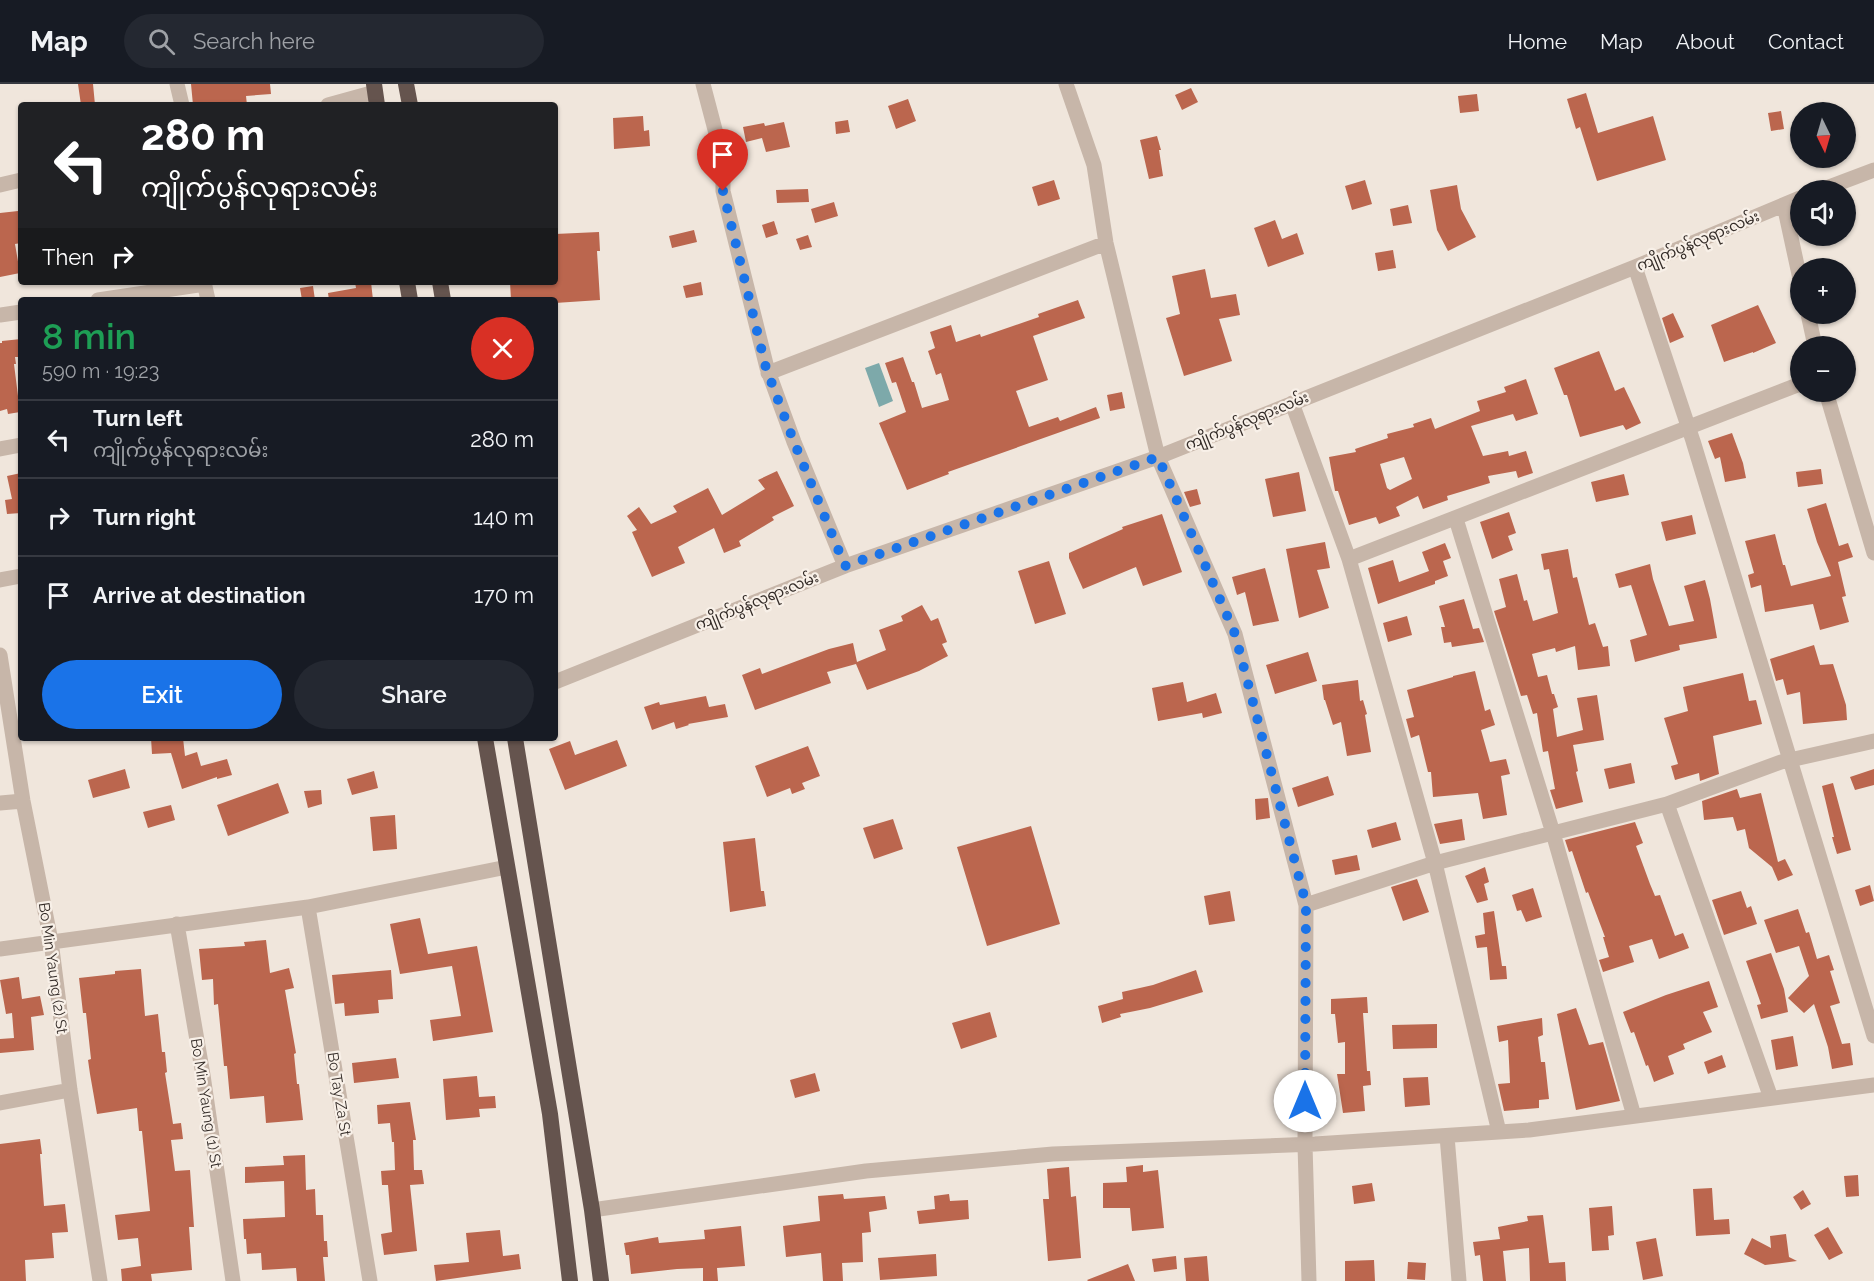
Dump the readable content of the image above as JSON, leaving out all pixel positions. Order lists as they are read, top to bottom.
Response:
{
  "streets": {
    "street": [
      "ကျိုက်ပွန်လုရားလမ်း",
      "Bo Min Yaung (2) St",
      "Bo Tay Za St",
      "Bo Min Yaung (1) St"
    ]
  },
  "north": "bottom",
  "page": {
    "header": "Map",
    "search": "Search here",
    "nav": [
      "Home",
      "Map",
      "About",
      "Contact"
    ],
    "map_buttons": ["+", "−"],
    "turn": ["280 m", "ကျိုက်ပွန်လုရားလမ်း"],
    "then": "Then",
    "heading": ["8 min", "590 m · 19:23"],
    "list": [
      {
        "name": "Turn left",
        "note": "ကျိုက်ပွန်လုရားလမ်း",
        "value": "280 m"
      },
      {
        "name": "Turn right",
        "value": "140 m"
      },
      {
        "name": "Arrive at destination",
        "value": "170 m"
      }
    ],
    "buttons": ["Exit", "Share"]
  }
}
